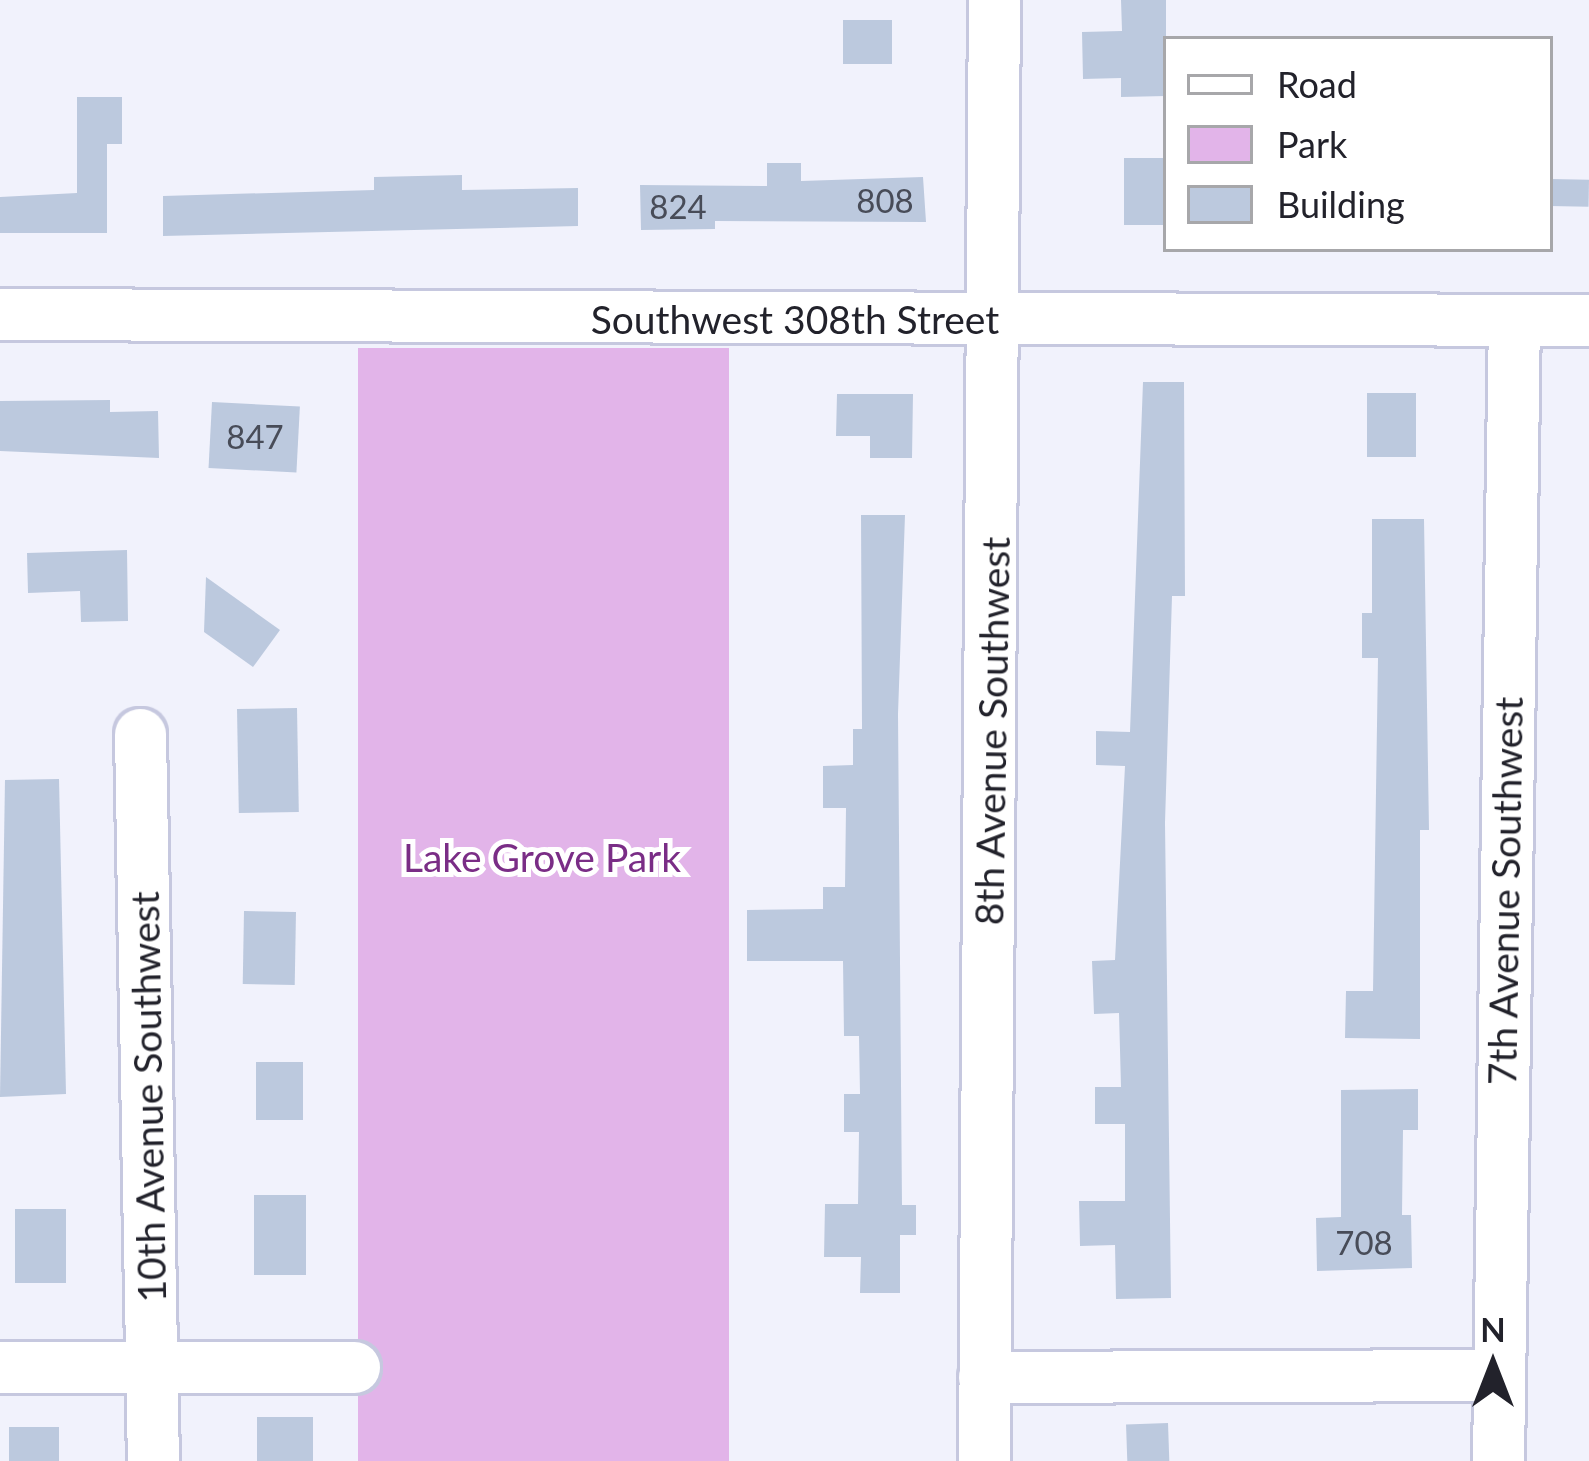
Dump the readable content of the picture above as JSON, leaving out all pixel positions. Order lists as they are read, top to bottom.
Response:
{
  "streets": {
    "street": [
      "Southwest 308th Street",
      "8th Avenue Southwest",
      "7th Avenue Southwest",
      "10th Avenue Southwest"
    ]
  },
  "crossings": [
    ["Southwest 308th Street", "8th Avenue Southwest"],
    ["Southwest 308th Street", "7th Avenue Southwest"]
  ],
  "parks": ["Lake Grove Park"],
  "house_numbers": [
    "808",
    "824",
    "847",
    "708"
  ],
  "legend": ["Road", "Park", "Building"],
  "north": "top"
}
